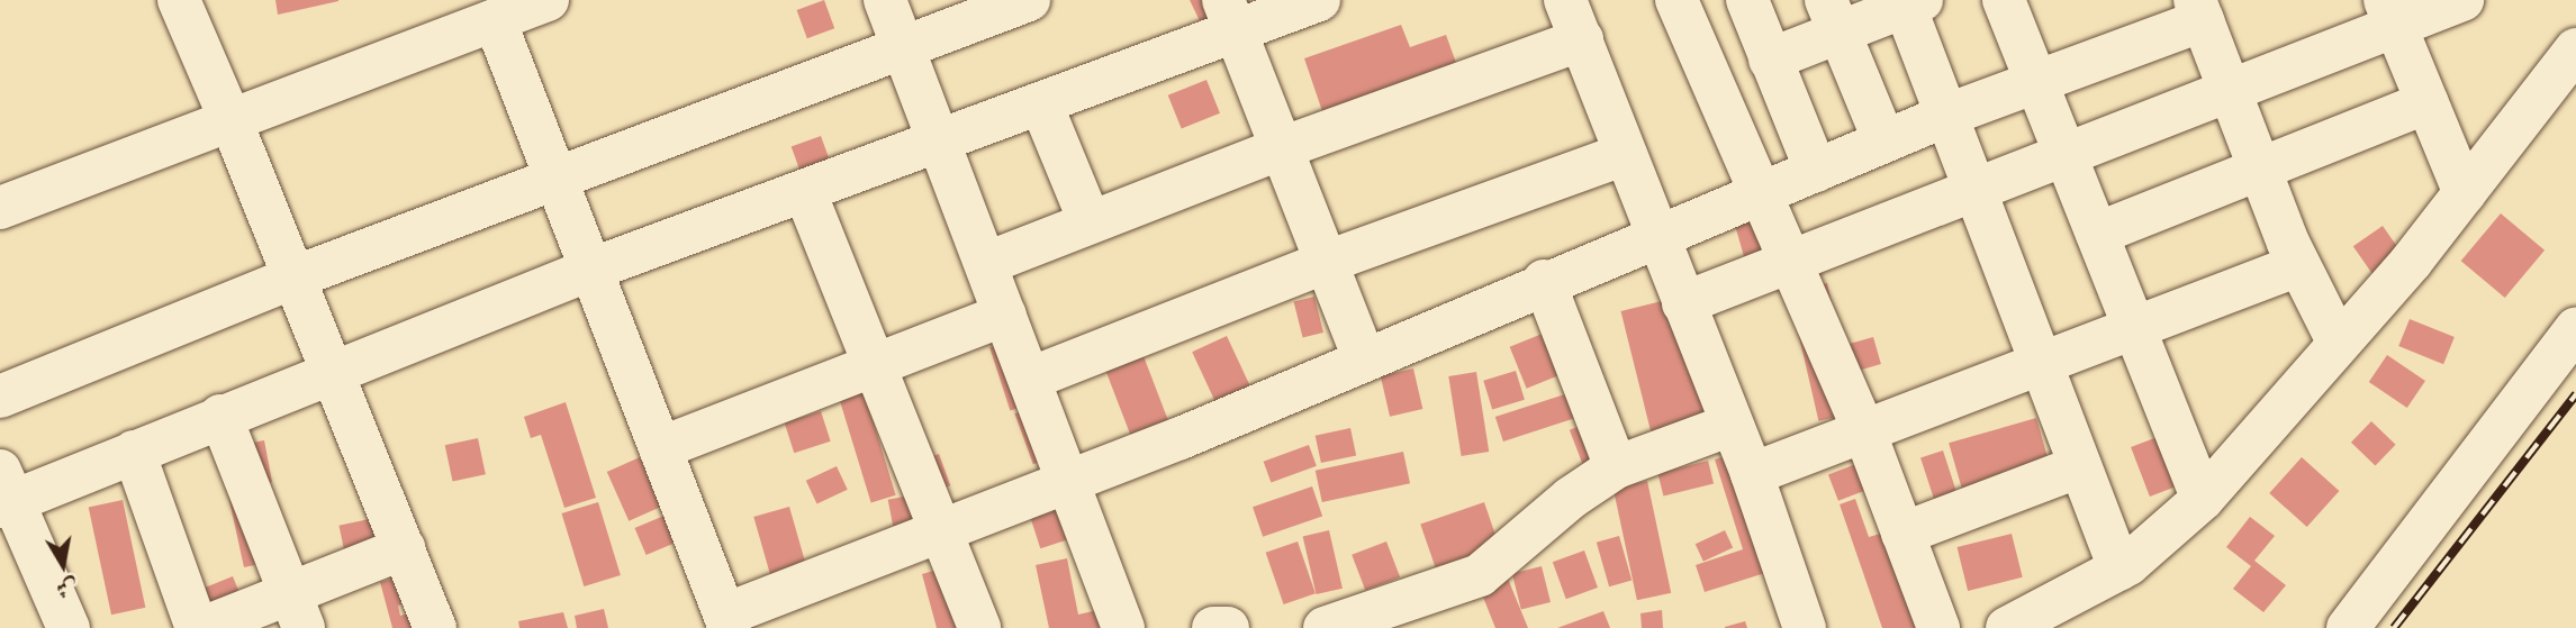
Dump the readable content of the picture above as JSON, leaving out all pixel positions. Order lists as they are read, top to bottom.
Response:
{
  "north": "bottom"
}
